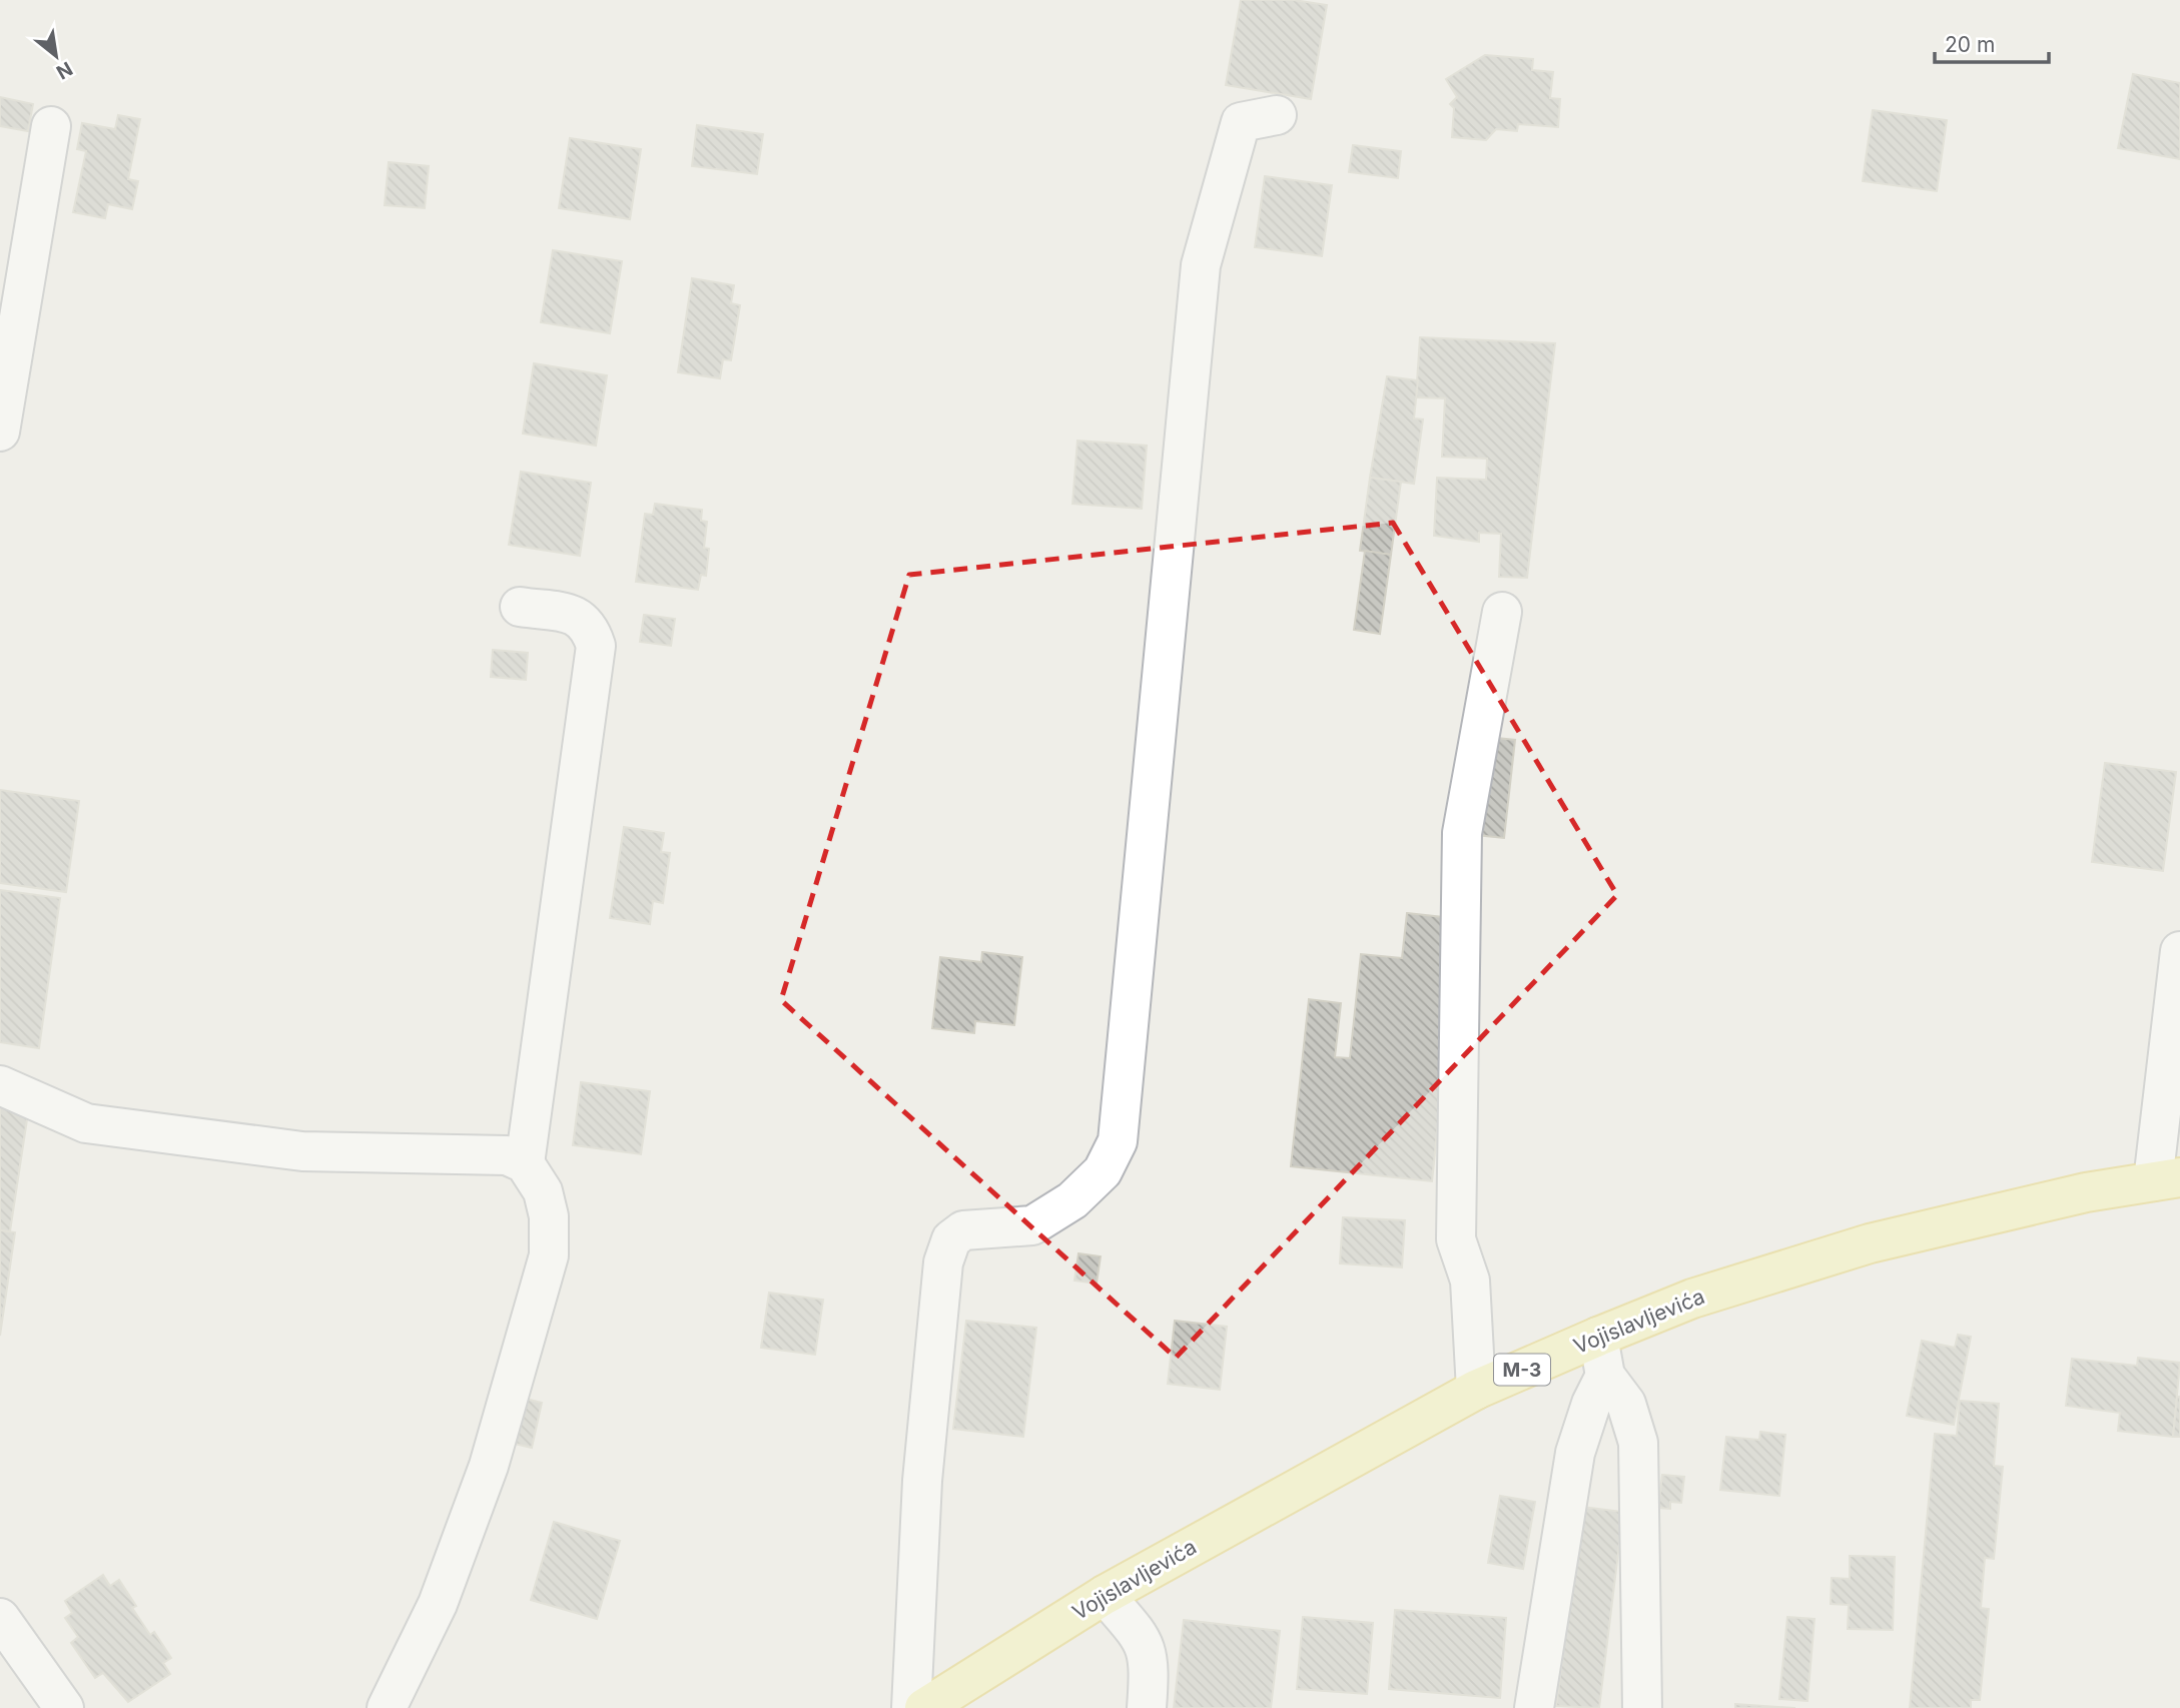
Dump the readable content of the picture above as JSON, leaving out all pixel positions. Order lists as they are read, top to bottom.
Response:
{
  "streets": {
    "main road": ["Vojislavljevića", "M-3"]
  },
  "scale_bar": "20 m",
  "north": "bottom right"
}
